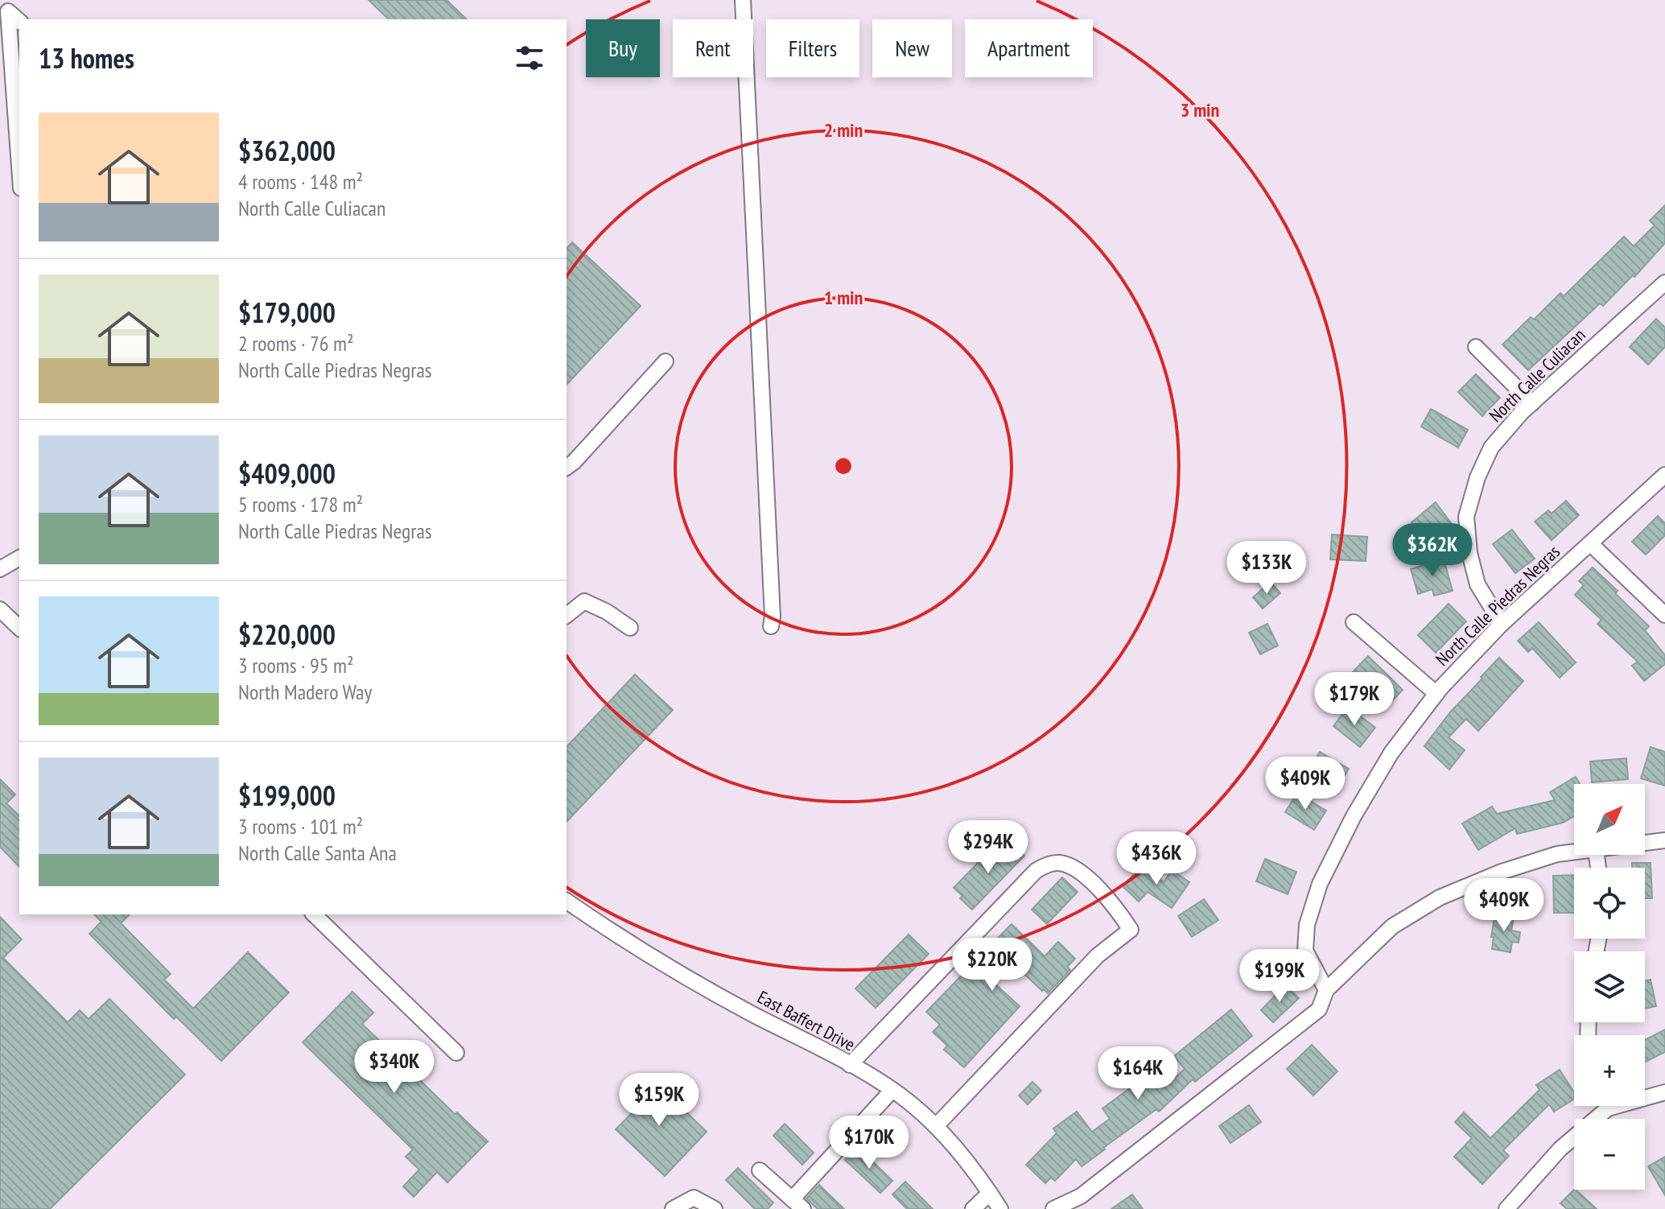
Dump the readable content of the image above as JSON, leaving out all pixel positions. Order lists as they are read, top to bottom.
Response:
{
  "streets": {
    "street": ["North Calle Culiacan", "North Calle Piedras Negras", "East Baffert Drive"]
  },
  "crossings": [
    ["North Calle Culiacan", "North Calle Piedras Negras"]
  ],
  "north": "top right",
  "page": {
    "chip": [
      "Buy",
      "Rent",
      "Filters",
      "New",
      "Apartment"
    ],
    "heading": "13 homes",
    "list": [
      {
        "name": "$362,000",
        "note": "4 rooms · 148 m² · North Calle Culiacan"
      },
      {
        "name": "$179,000",
        "note": "2 rooms · 76 m² · North Calle Piedras Negras"
      },
      {
        "name": "$409,000",
        "note": "5 rooms · 178 m² · North Calle Piedras Negras"
      },
      {
        "name": "$220,000",
        "note": "3 rooms · 95 m² · North Madero Way"
      },
      {
        "name": "$199,000",
        "note": "3 rooms · 101 m² · North Calle Santa Ana"
      }
    ],
    "price": [
      "$362K",
      "$133K",
      "$179K",
      "$409K",
      "$294K",
      "$436K",
      "$409K",
      "$220K",
      "$199K",
      "$340K",
      "$164K",
      "$159K",
      "$170K"
    ],
    "map_buttons": ["+", "−"]
  },
  "rings": ["3 min", "2 min", "1 min"]
}
